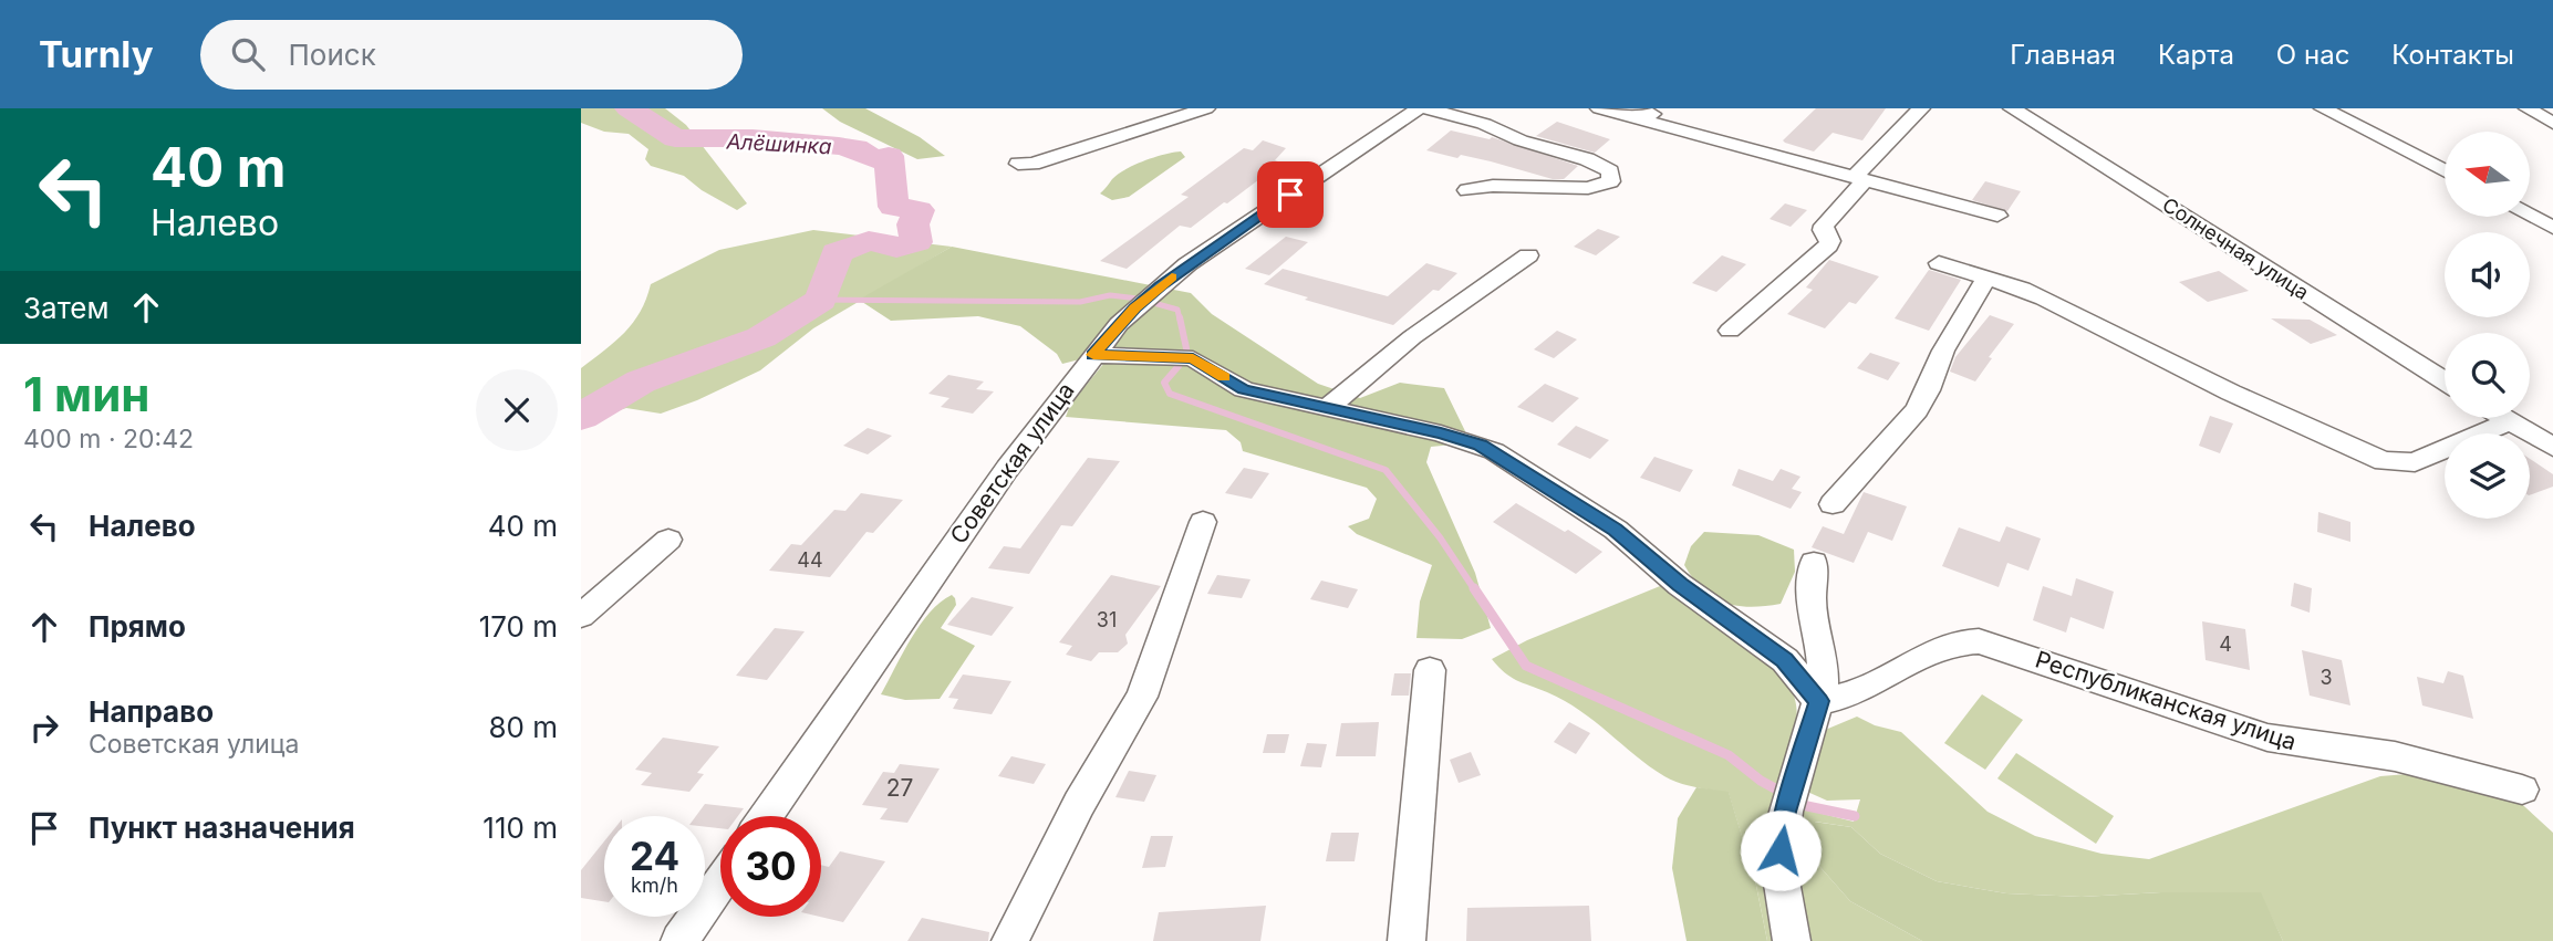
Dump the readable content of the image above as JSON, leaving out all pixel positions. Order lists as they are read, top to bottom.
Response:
{
  "streets": {
    "street": ["Солнечная улица", "Советская улица", "Республиканская улица"]
  },
  "water": ["Алёшинка"],
  "house_numbers": [
    "44",
    "31",
    "4",
    "3",
    "27"
  ],
  "north": "left",
  "page": {
    "header": "Turnly",
    "search": "Поиск",
    "nav": [
      "Главная",
      "Карта",
      "О нас",
      "Контакты"
    ],
    "turn": ["40 m", "Налево"],
    "then": "Затем",
    "heading": ["1 мин", "400 m · 20:42"],
    "list": [
      {
        "name": "Налево",
        "value": "40 m"
      },
      {
        "name": "Прямо",
        "value": "170 m"
      },
      {
        "name": "Направо",
        "note": "Советская улица",
        "value": "80 m"
      },
      {
        "name": "Пункт назначения",
        "value": "110 m"
      }
    ],
    "speed": "24 km/h",
    "limit": "30"
  }
}
